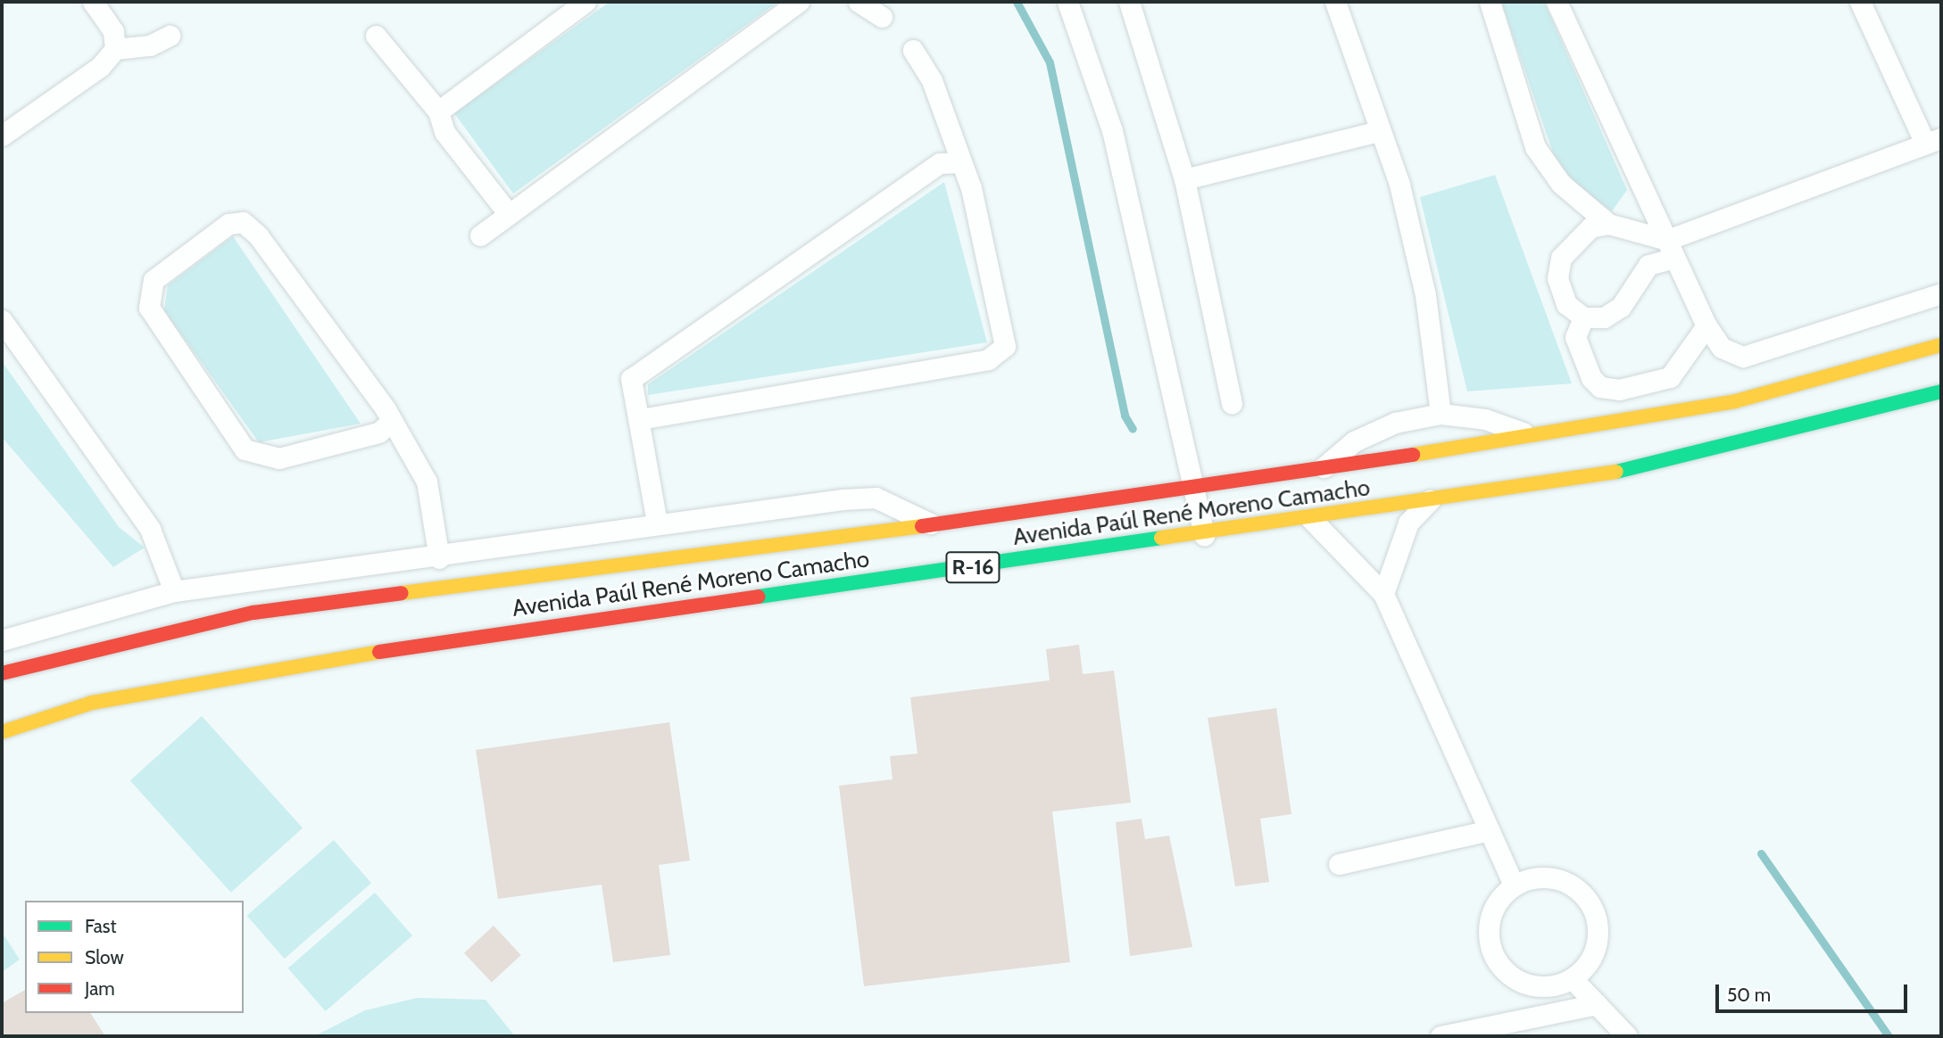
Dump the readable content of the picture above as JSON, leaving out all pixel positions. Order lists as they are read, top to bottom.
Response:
{
  "streets": {
    "main road": ["Avenida Paúl René Moreno Camacho", "R-16"]
  },
  "legend": ["Fast", "Slow", "Jam"],
  "scale_bar": "50 m"
}
